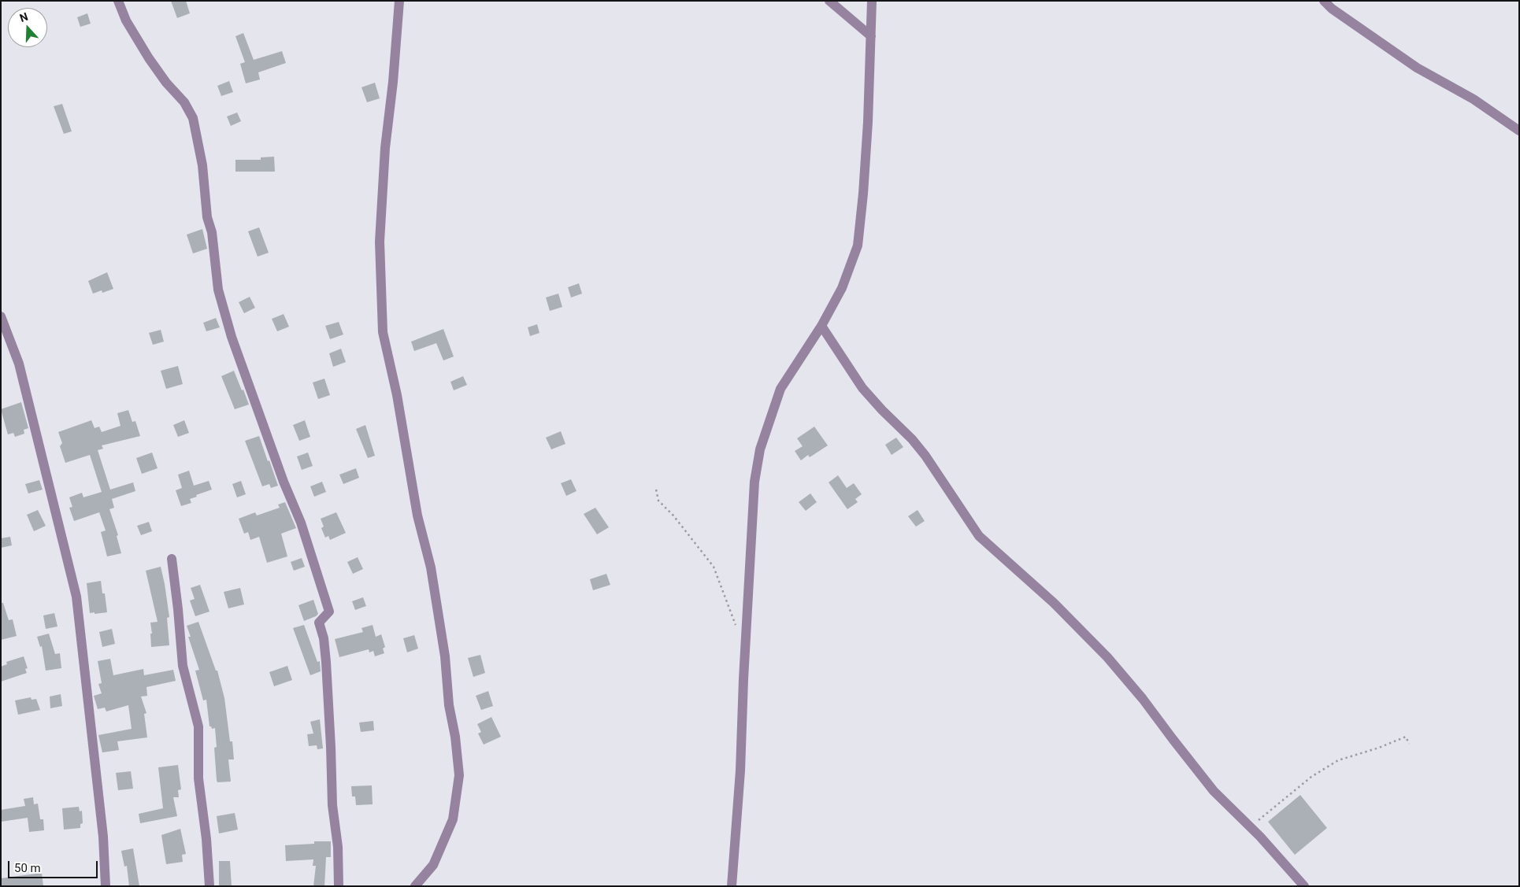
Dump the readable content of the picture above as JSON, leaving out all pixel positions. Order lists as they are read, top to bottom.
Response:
{
  "scale_bar": "50 m",
  "north": "top"
}
